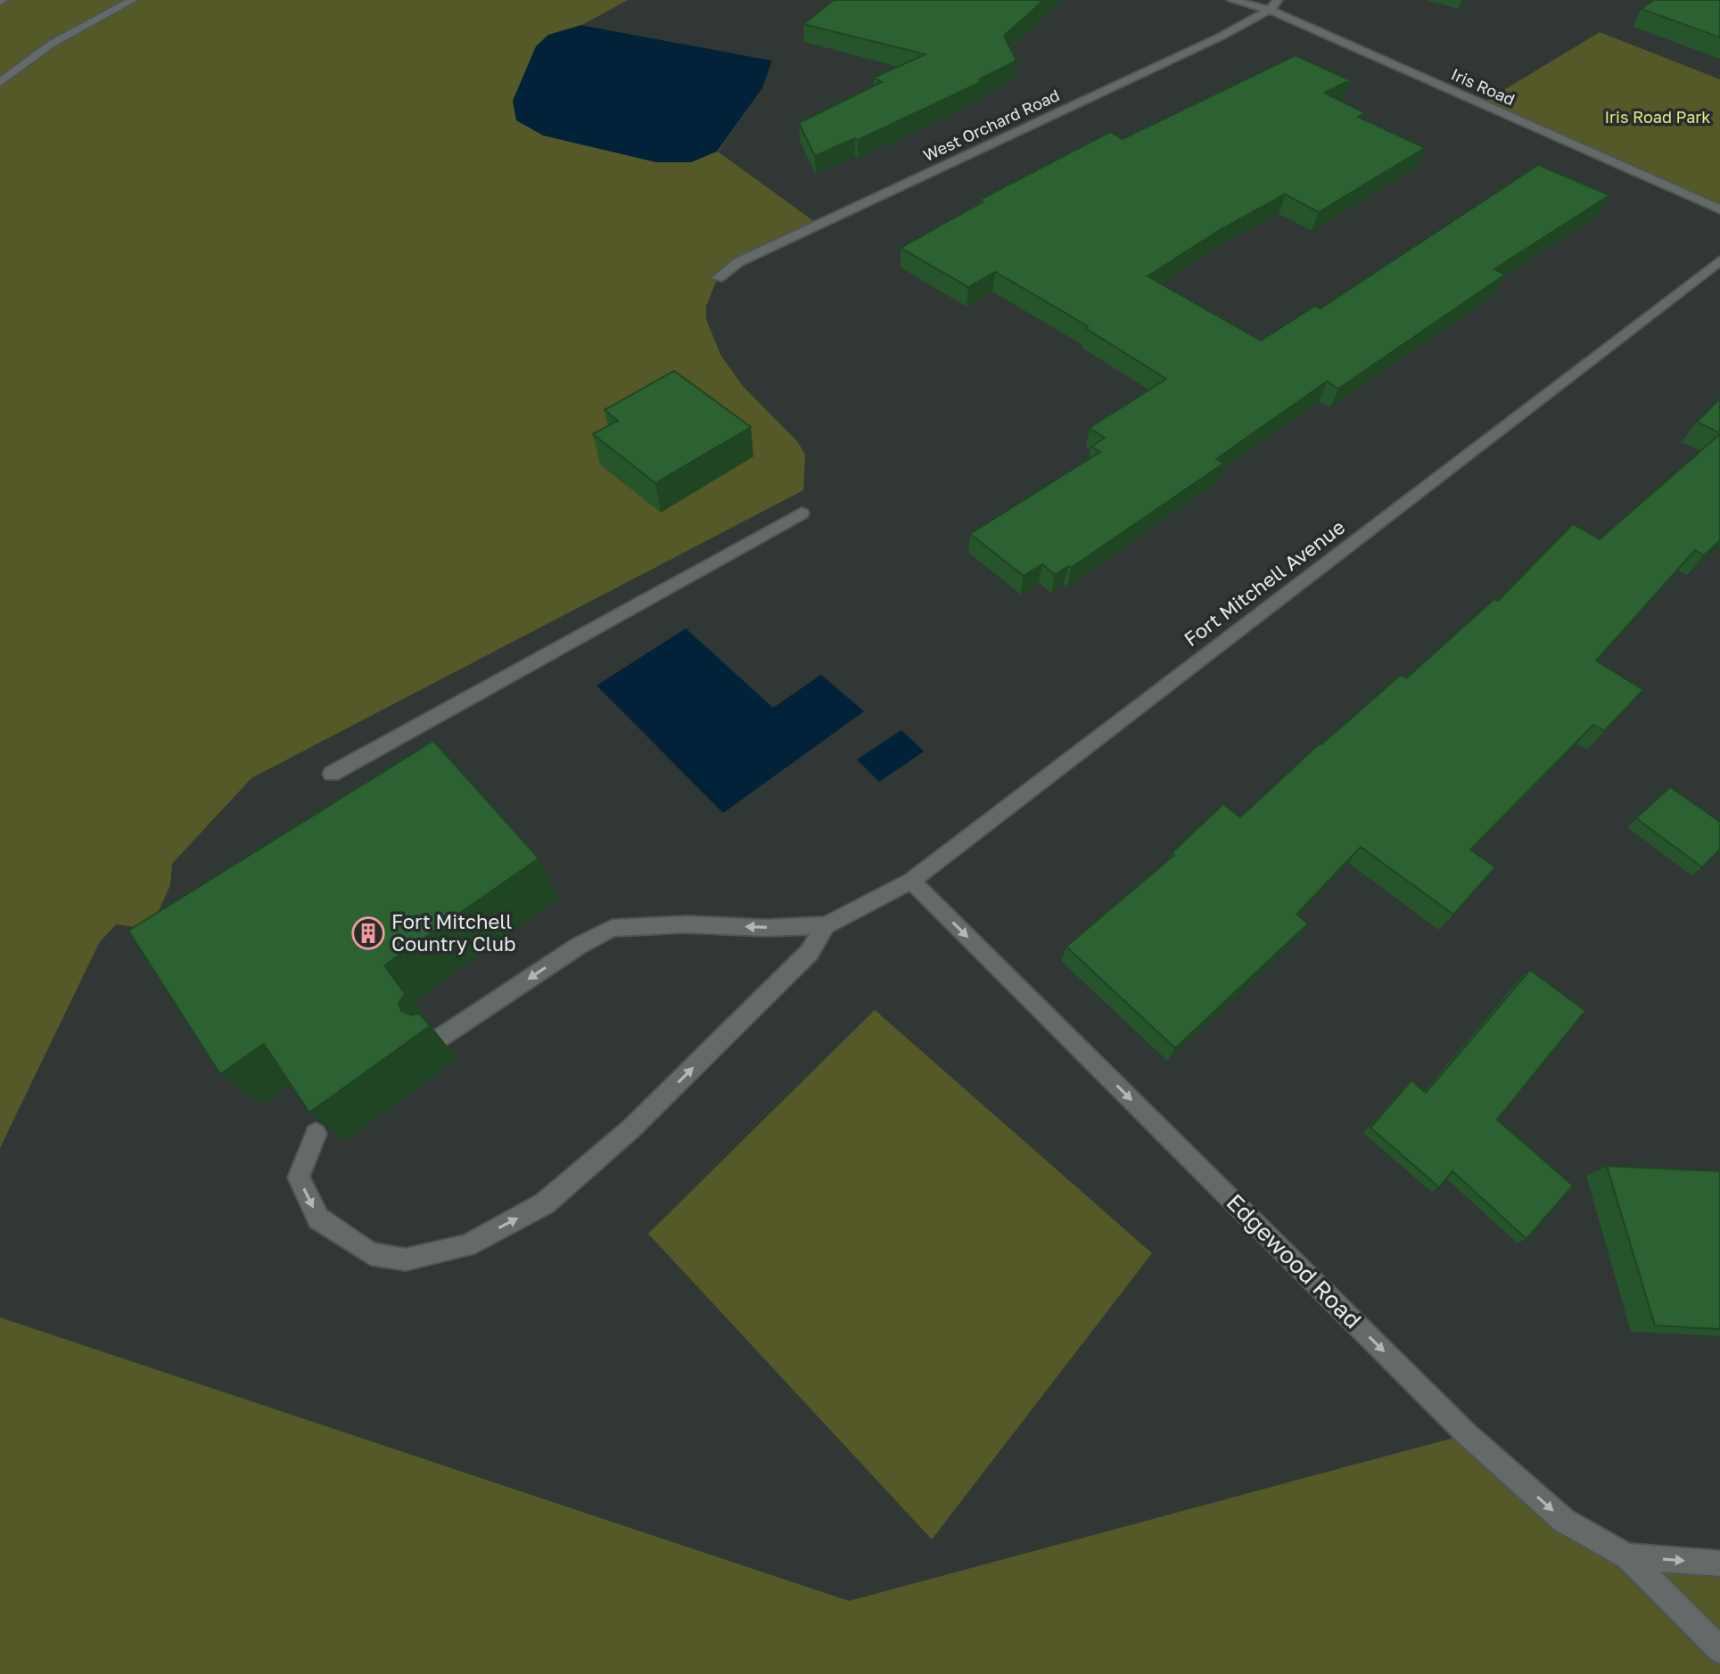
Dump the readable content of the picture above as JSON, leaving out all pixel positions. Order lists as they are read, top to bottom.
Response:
{
  "streets": {
    "street": [
      "Iris Road",
      "West Orchard Road",
      "Fort Mitchell Avenue",
      "Edgewood Road"
    ]
  },
  "crossings": [
    ["Iris Road", "West Orchard Road"],
    ["Fort Mitchell Avenue", "Edgewood Road"]
  ],
  "one_way": ["Edgewood Road"],
  "parks": ["Iris Road Park"],
  "places": {
    "building": ["Fort Mitchell Country Club"]
  }
}
